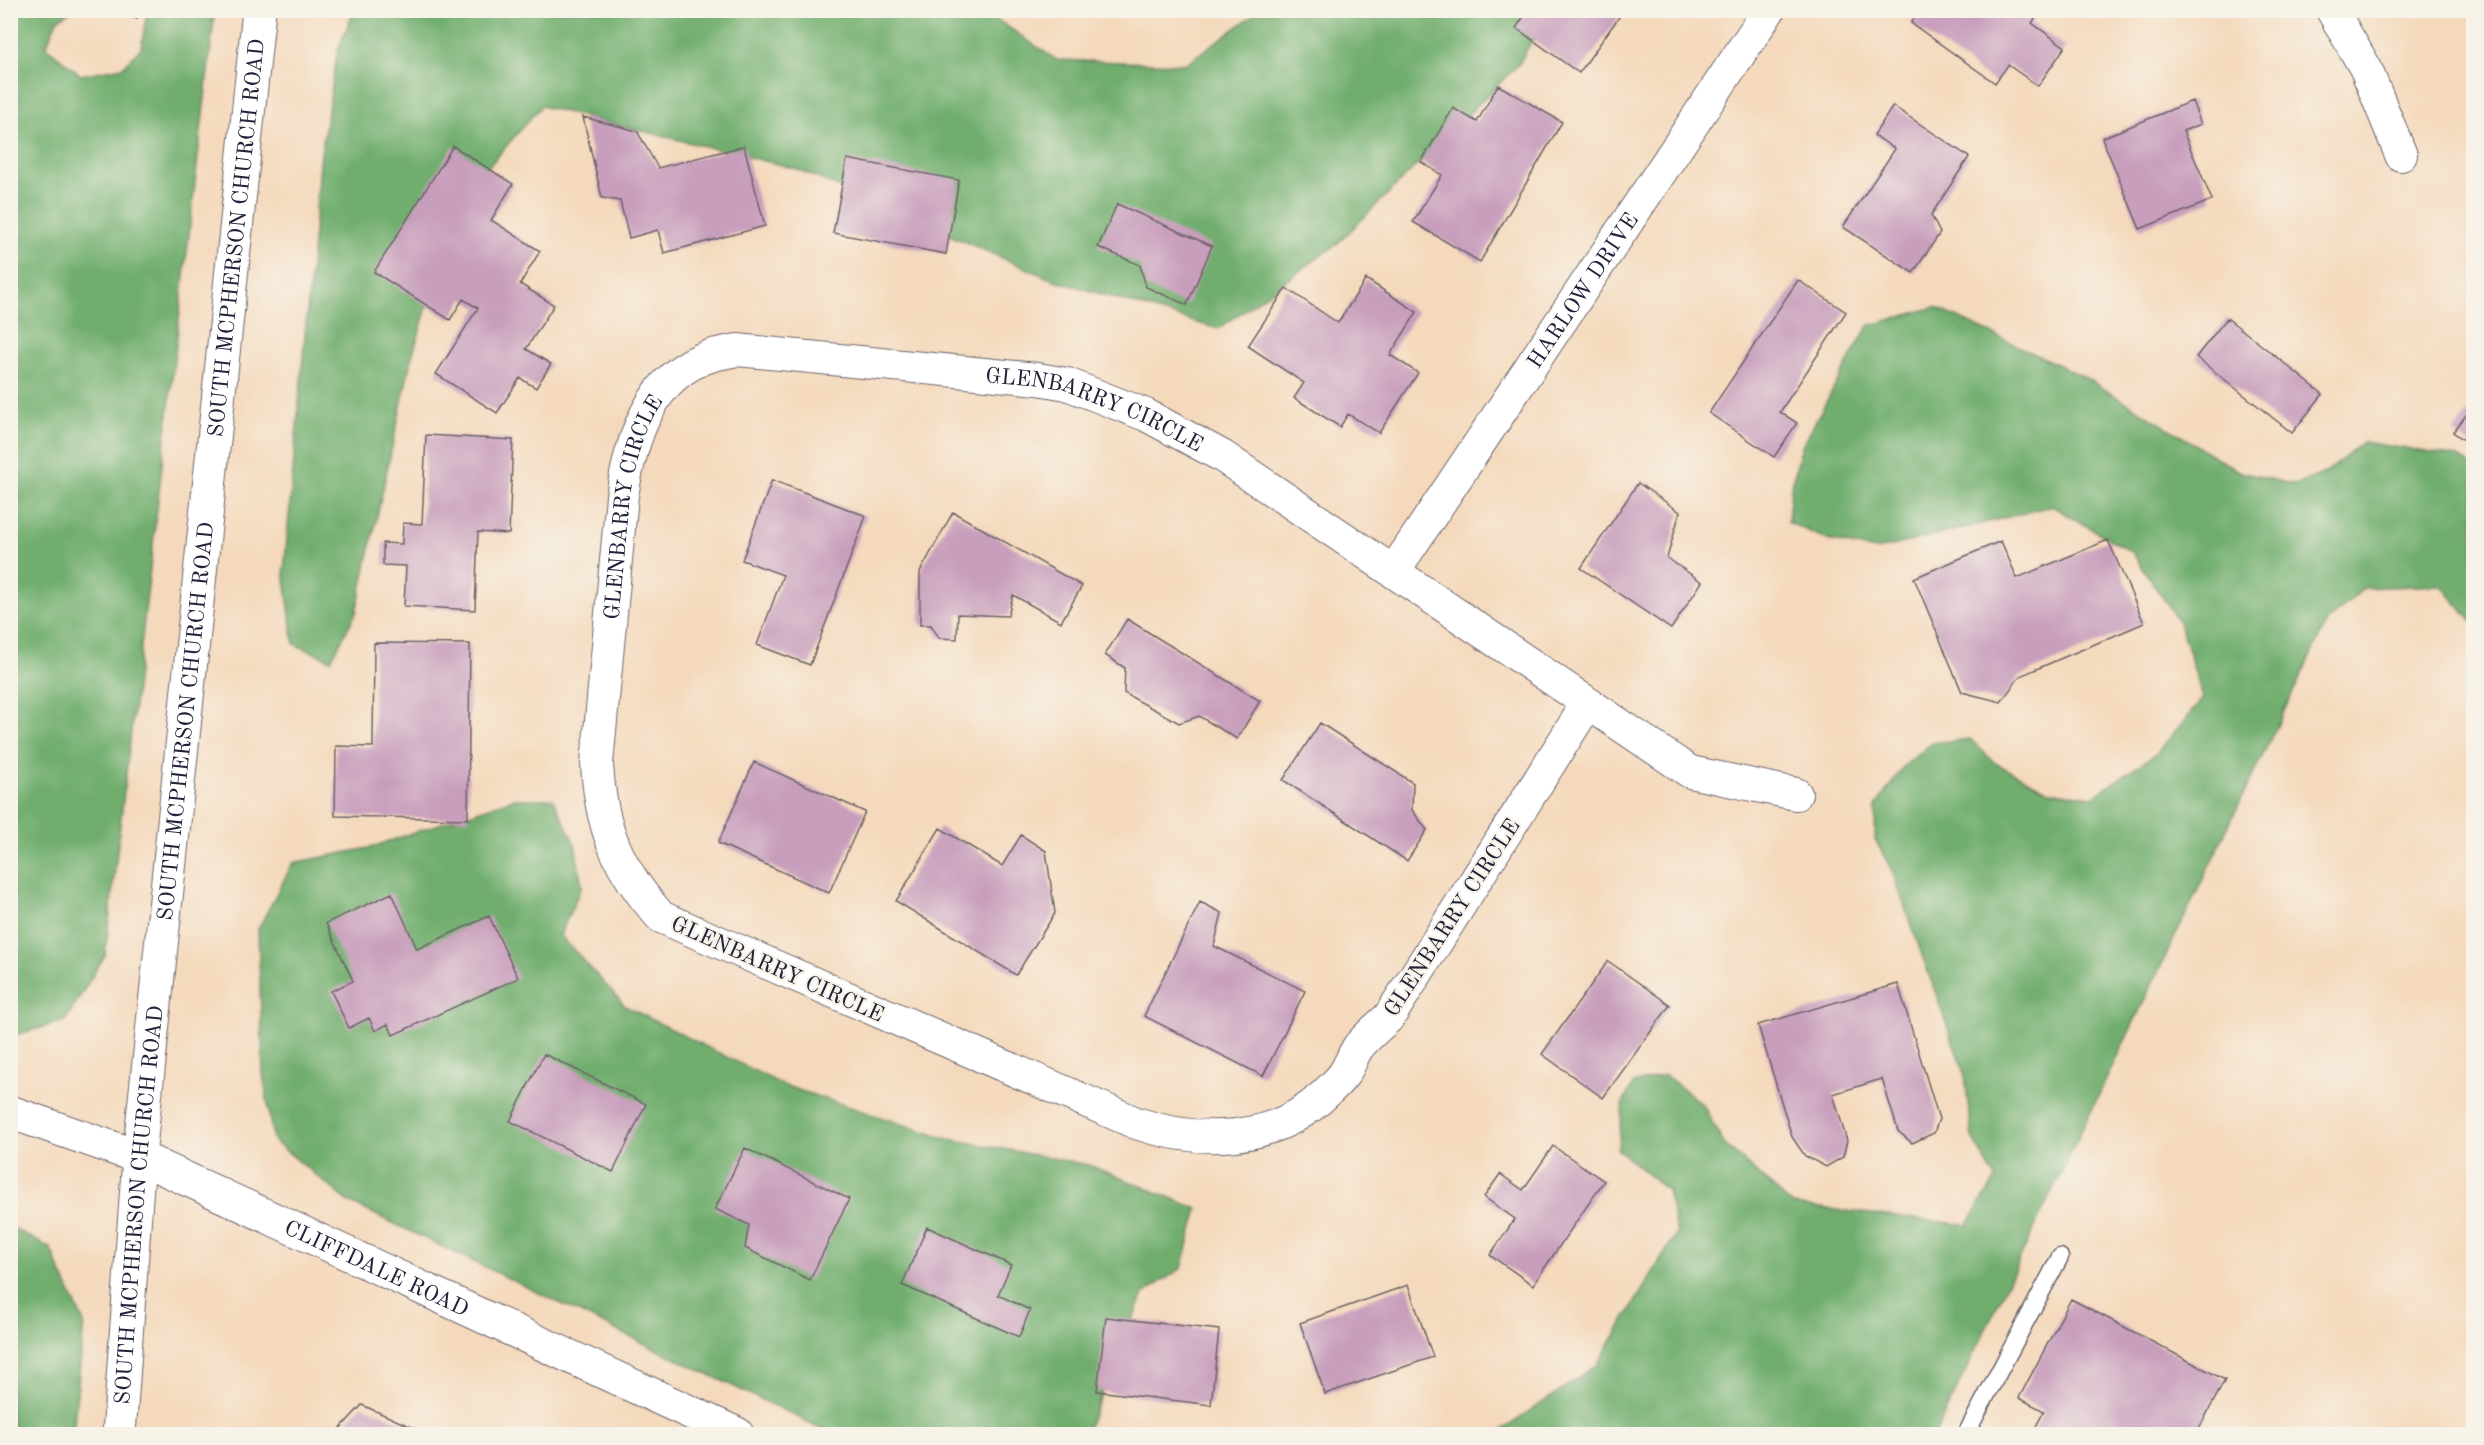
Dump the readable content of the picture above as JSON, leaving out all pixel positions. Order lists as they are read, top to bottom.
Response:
{
  "streets": {
    "main road": ["SOUTH MCPHERSON CHURCH ROAD", "CLIFFDALE ROAD"],
    "street": ["HARLOW DRIVE", "GLENBARRY CIRCLE"]
  },
  "crossings": [
    ["SOUTH MCPHERSON CHURCH ROAD", "CLIFFDALE ROAD"],
    ["HARLOW DRIVE", "GLENBARRY CIRCLE"]
  ]
}
